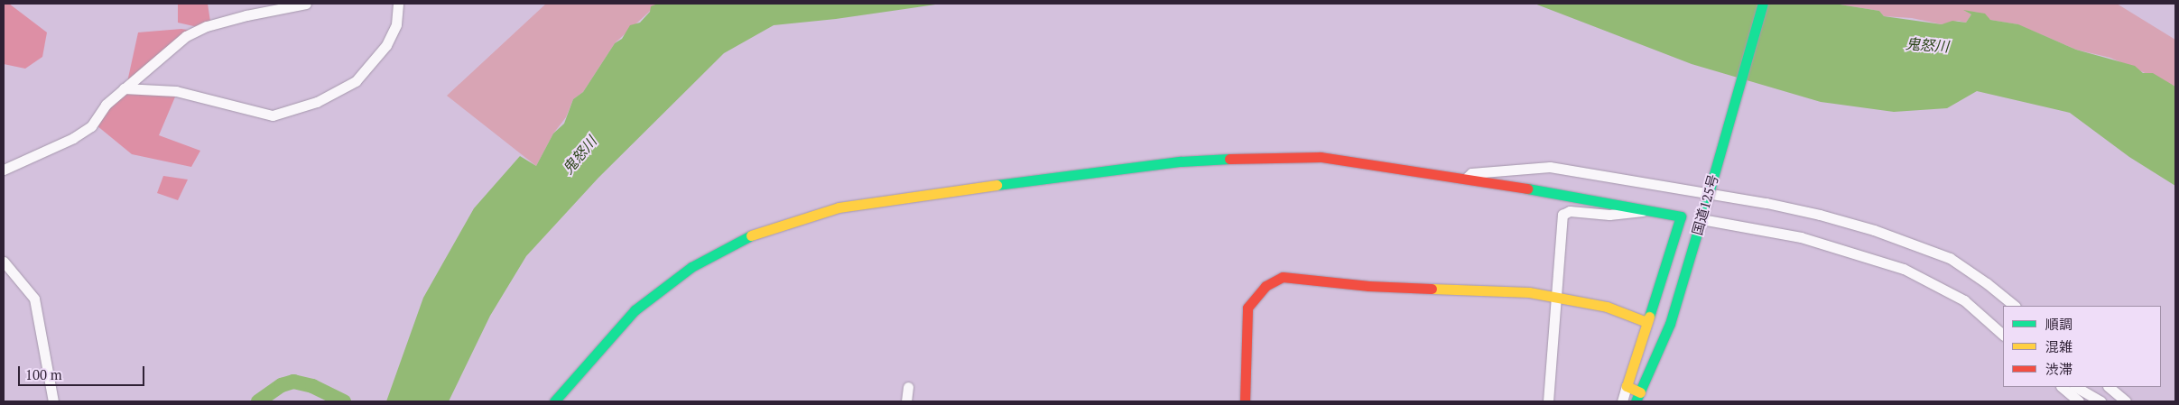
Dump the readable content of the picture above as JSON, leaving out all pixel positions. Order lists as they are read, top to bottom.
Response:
{
  "streets": {
    "main road": ["国道125号"]
  },
  "water": ["鬼怒川"],
  "legend": ["順調", "混雑", "渋滞"],
  "scale_bar": "100 m"
}
